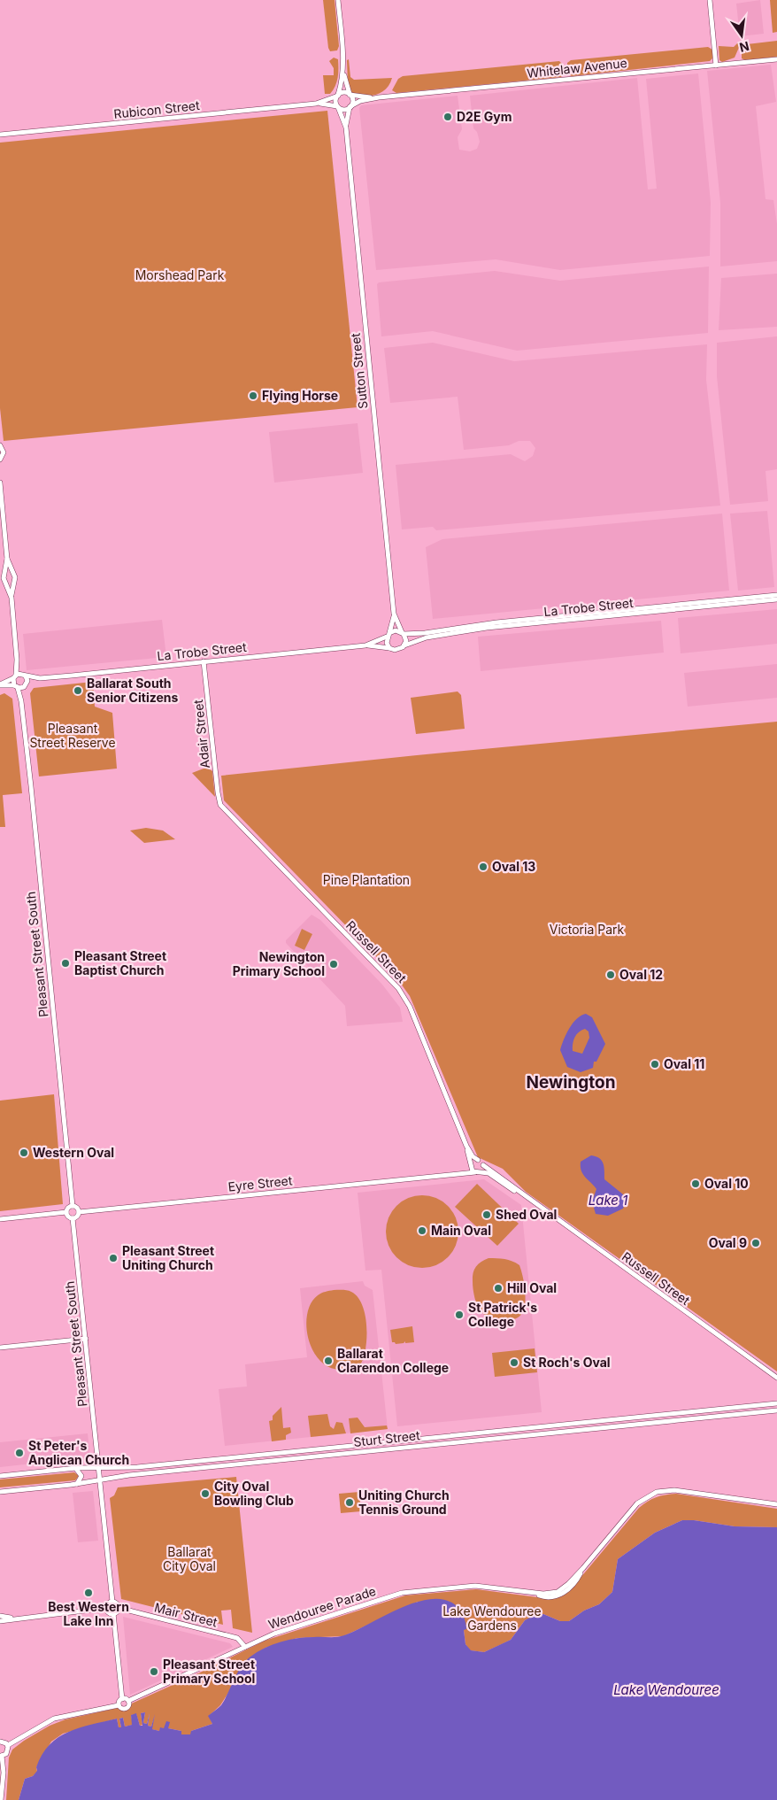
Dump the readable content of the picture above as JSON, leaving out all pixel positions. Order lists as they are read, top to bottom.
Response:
{
  "streets": {
    "main road": [
      "Whitelaw Avenue",
      "Rubicon Street",
      "Sutton Street",
      "La Trobe Street",
      "Adair Street",
      "Russell Street",
      "Pleasant Street South",
      "Eyre Street",
      "Sturt Street",
      "Wendouree Parade",
      "Mair Street"
    ]
  },
  "crossings": [
    ["Whitelaw Avenue", "Rubicon Street"],
    ["Whitelaw Avenue", "Sutton Street"],
    ["Rubicon Street", "Sutton Street"],
    ["Sutton Street", "La Trobe Street"],
    ["La Trobe Street", "Adair Street"],
    ["La Trobe Street", "Pleasant Street South"],
    ["Adair Street", "Russell Street"],
    ["Russell Street", "Eyre Street"],
    ["Pleasant Street South", "Eyre Street"],
    ["Pleasant Street South", "Sturt Street"],
    ["Pleasant Street South", "Mair Street"],
    ["Wendouree Parade", "Mair Street"]
  ],
  "districts": ["Newington"],
  "water": ["Lake 1", "Lake Wendouree"],
  "parks": [
    "Morshead Park",
    "Pleasant Street Reserve",
    "Pine Plantation",
    "Victoria Park",
    "Ballarat City Oval",
    "Lake Wendouree Gardens"
  ],
  "places": [
    "D2E Gym",
    "Flying Horse",
    "Ballarat South Senior Citizens",
    "Oval 13",
    "Pleasant Street Baptist Church",
    "Newington Primary School",
    "Oval 12",
    "Oval 11",
    "Western Oval",
    "Oval 10",
    "Shed Oval",
    "Main Oval",
    "Oval 9",
    "Pleasant Street Uniting Church",
    "Hill Oval",
    "St Patrick's College",
    "Ballarat Clarendon College",
    "St Roch's Oval",
    "St Peter's Anglican Church",
    "City Oval Bowling Club",
    "Uniting Church Tennis Ground",
    "Best Western Lake Inn",
    "Pleasant Street Primary School"
  ],
  "north": "bottom"
}
